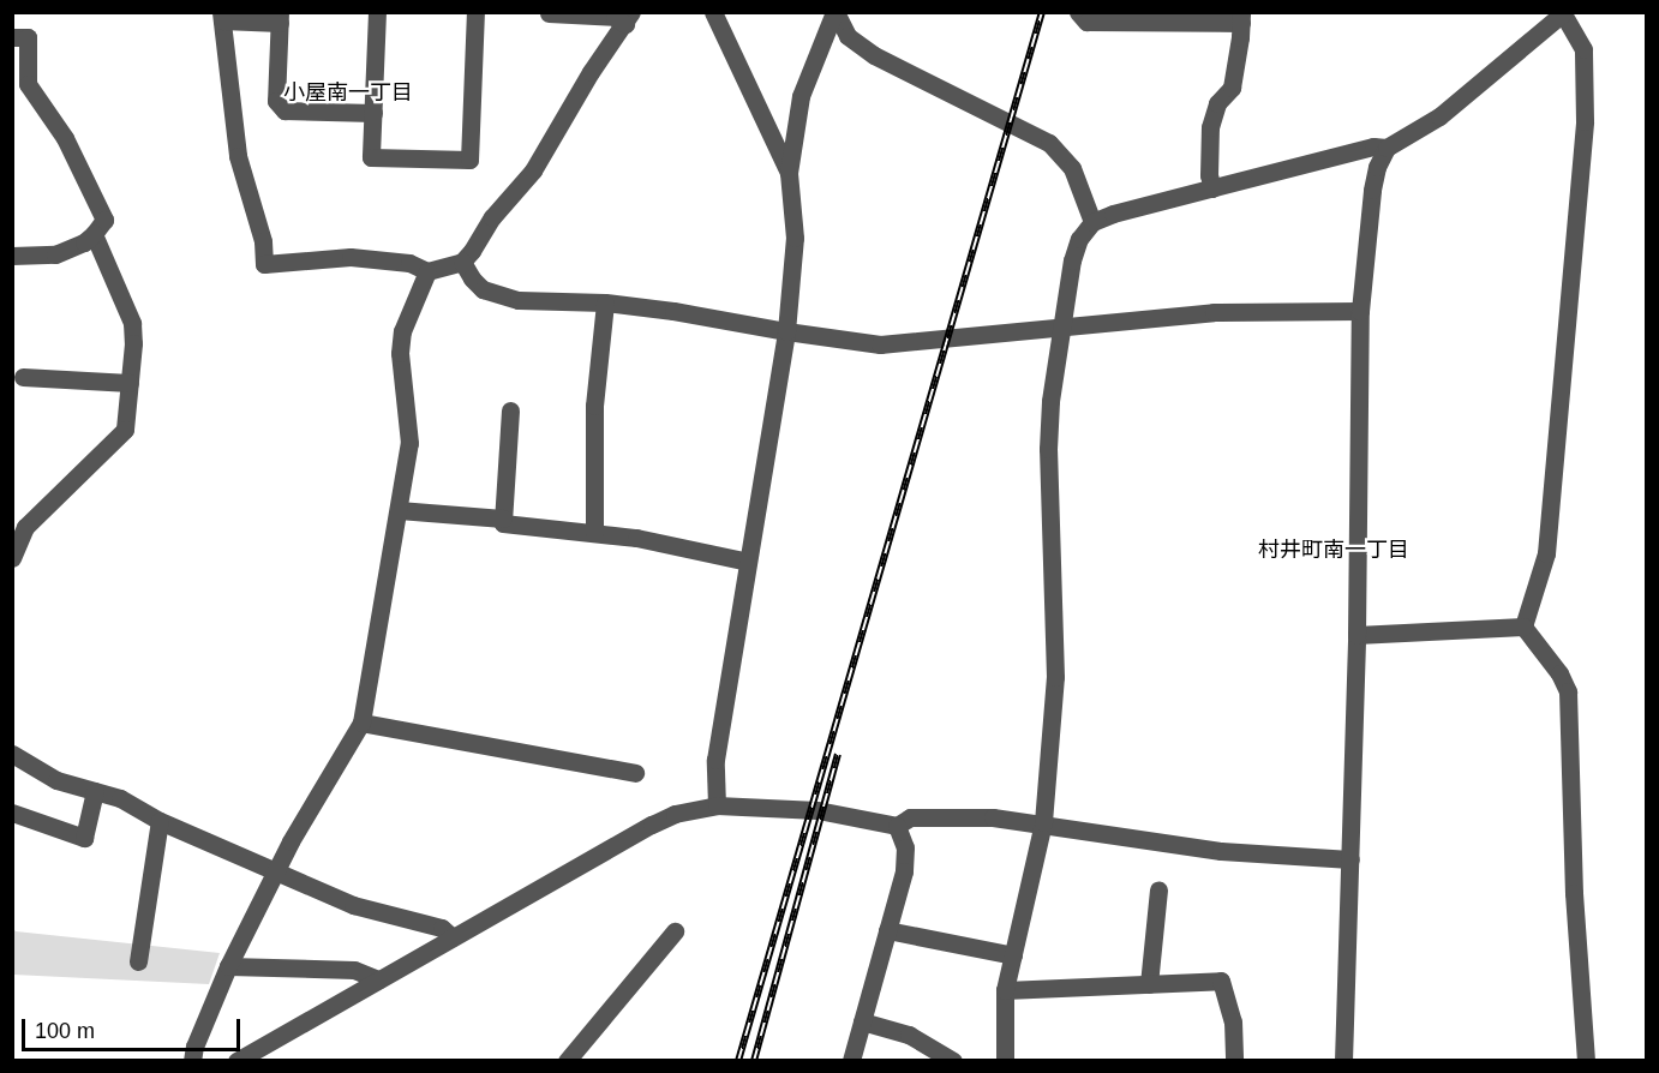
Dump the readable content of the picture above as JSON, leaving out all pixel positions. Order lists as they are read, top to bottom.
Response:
{
  "districts": ["小屋南一丁目", "村井町南一丁目"],
  "scale_bar": "100 m"
}
